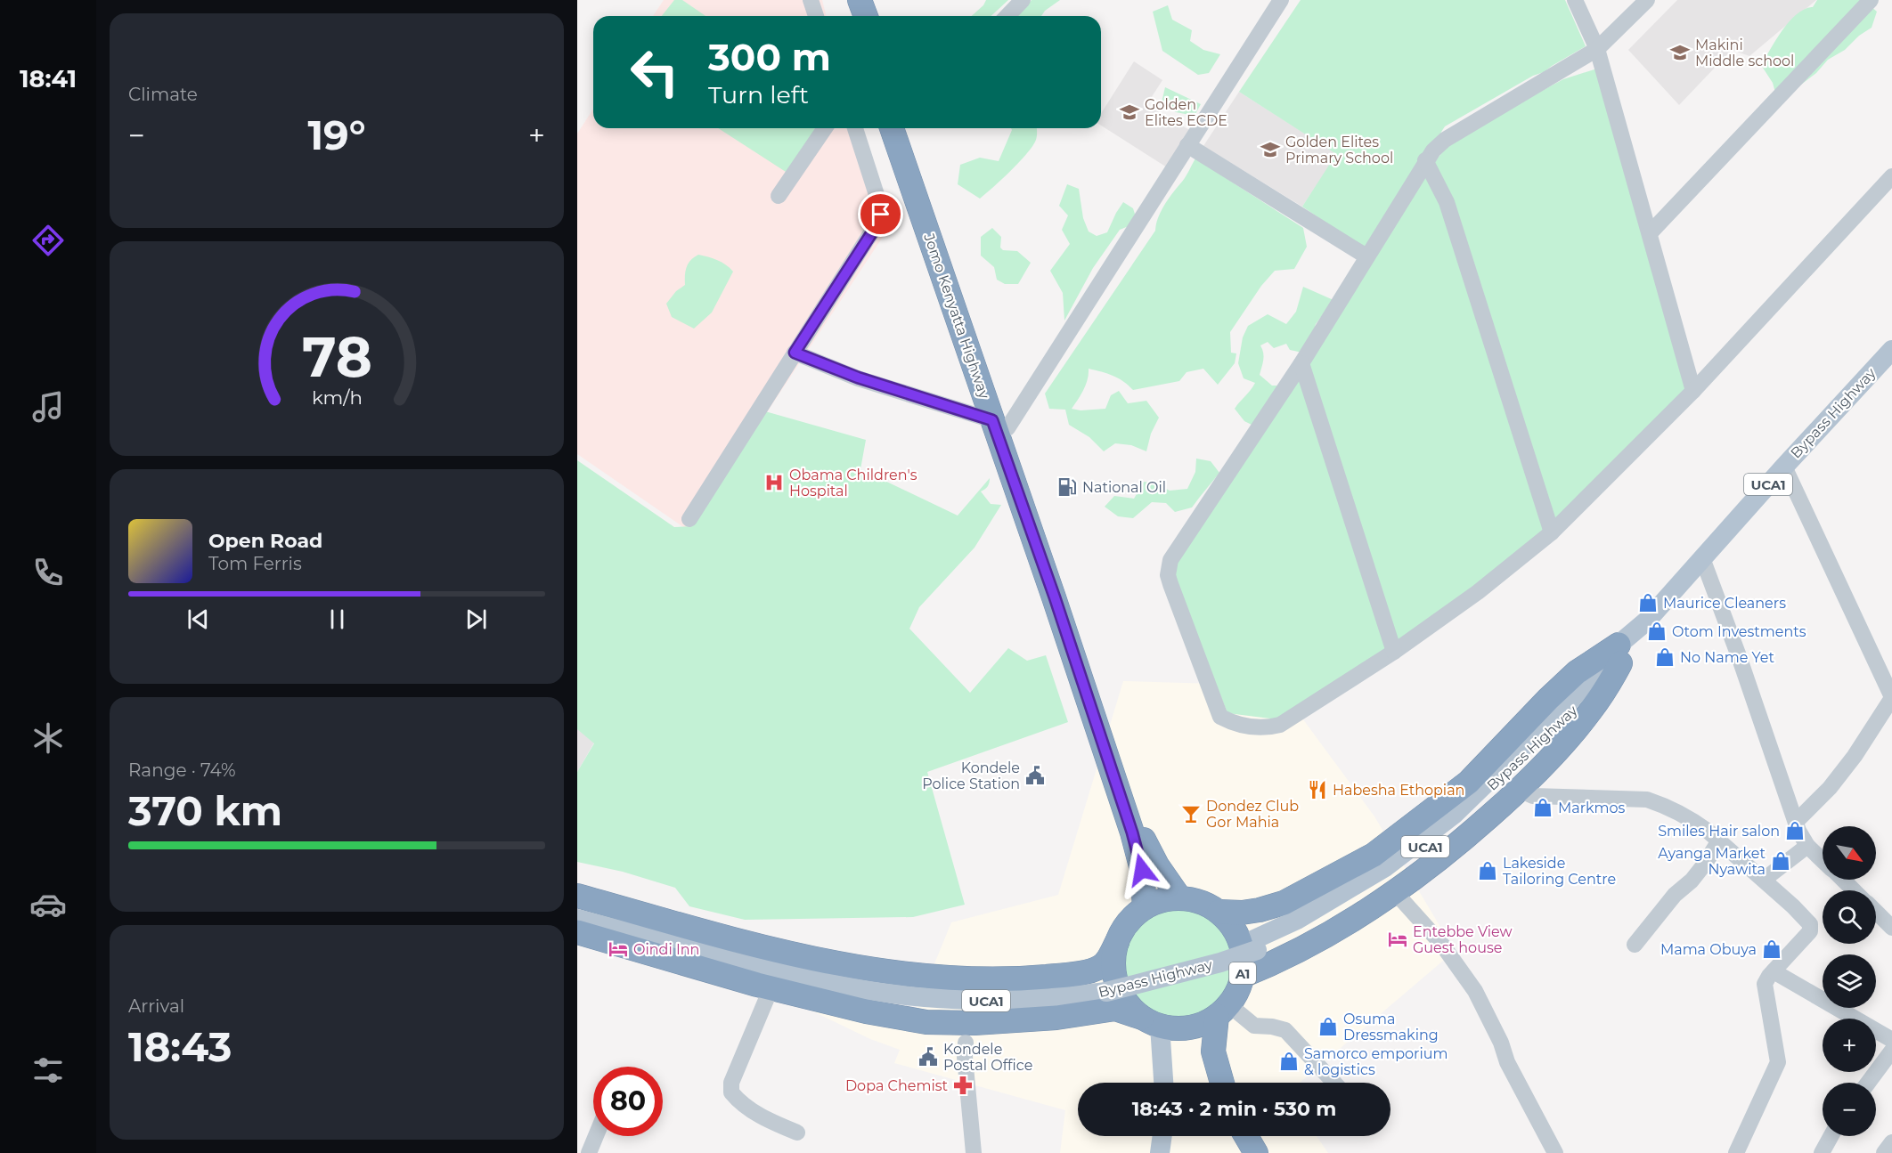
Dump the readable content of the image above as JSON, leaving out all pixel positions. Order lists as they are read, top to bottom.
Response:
{
  "streets": {
    "highway": ["Jomo Kenyatta Highway", "A1"],
    "main road": ["Bypass Highway", "UCA1"]
  },
  "crossings": [
    ["Jomo Kenyatta Highway", "A1"]
  ],
  "places": {
    "school or university": ["Makini Middle school", "Golden Elites ECDE", "Golden Elites Primary School"],
    "hospital": ["Obama Children's Hospital"],
    "fuel station": ["National Oil"],
    "shop": [
      "Maurice Cleaners",
      "Otom Investments",
      "No Name Yet",
      "Markmos",
      "Smiles Hair salon",
      "Ayanga Market Nyawita",
      "Lakeside Tailoring Centre",
      "Mama Obuya",
      "Osuma Dressmaking",
      "Samorco emporium & logistics"
    ],
    "public building": ["Kondele Police Station", "Kondele Postal Office"],
    "restaurant": ["Habesha Ethopian"],
    "bar": ["Dondez Club Gor Mahia"],
    "hotel": ["Entebbe View Guest house", "Oindi Inn"],
    "pharmacy": ["Dopa Chemist"]
  },
  "north": "bottom right",
  "page": {
    "tabs": "18:41",
    "tile": [
      "Climate",
      ["Range · 74%", "370 km"],
      ["Arrival", "18:43"]
    ],
    "turn": ["300 m", "Turn left"],
    "heat": ["−", "19°", "+"],
    "song": ["Open Road", "Tom Ferris"],
    "map_buttons": ["+", "−"],
    "limit": "80",
    "trip": "18:43 · 2 min · 530 m",
    "gauge": ["78", "km/h"]
  }
}
